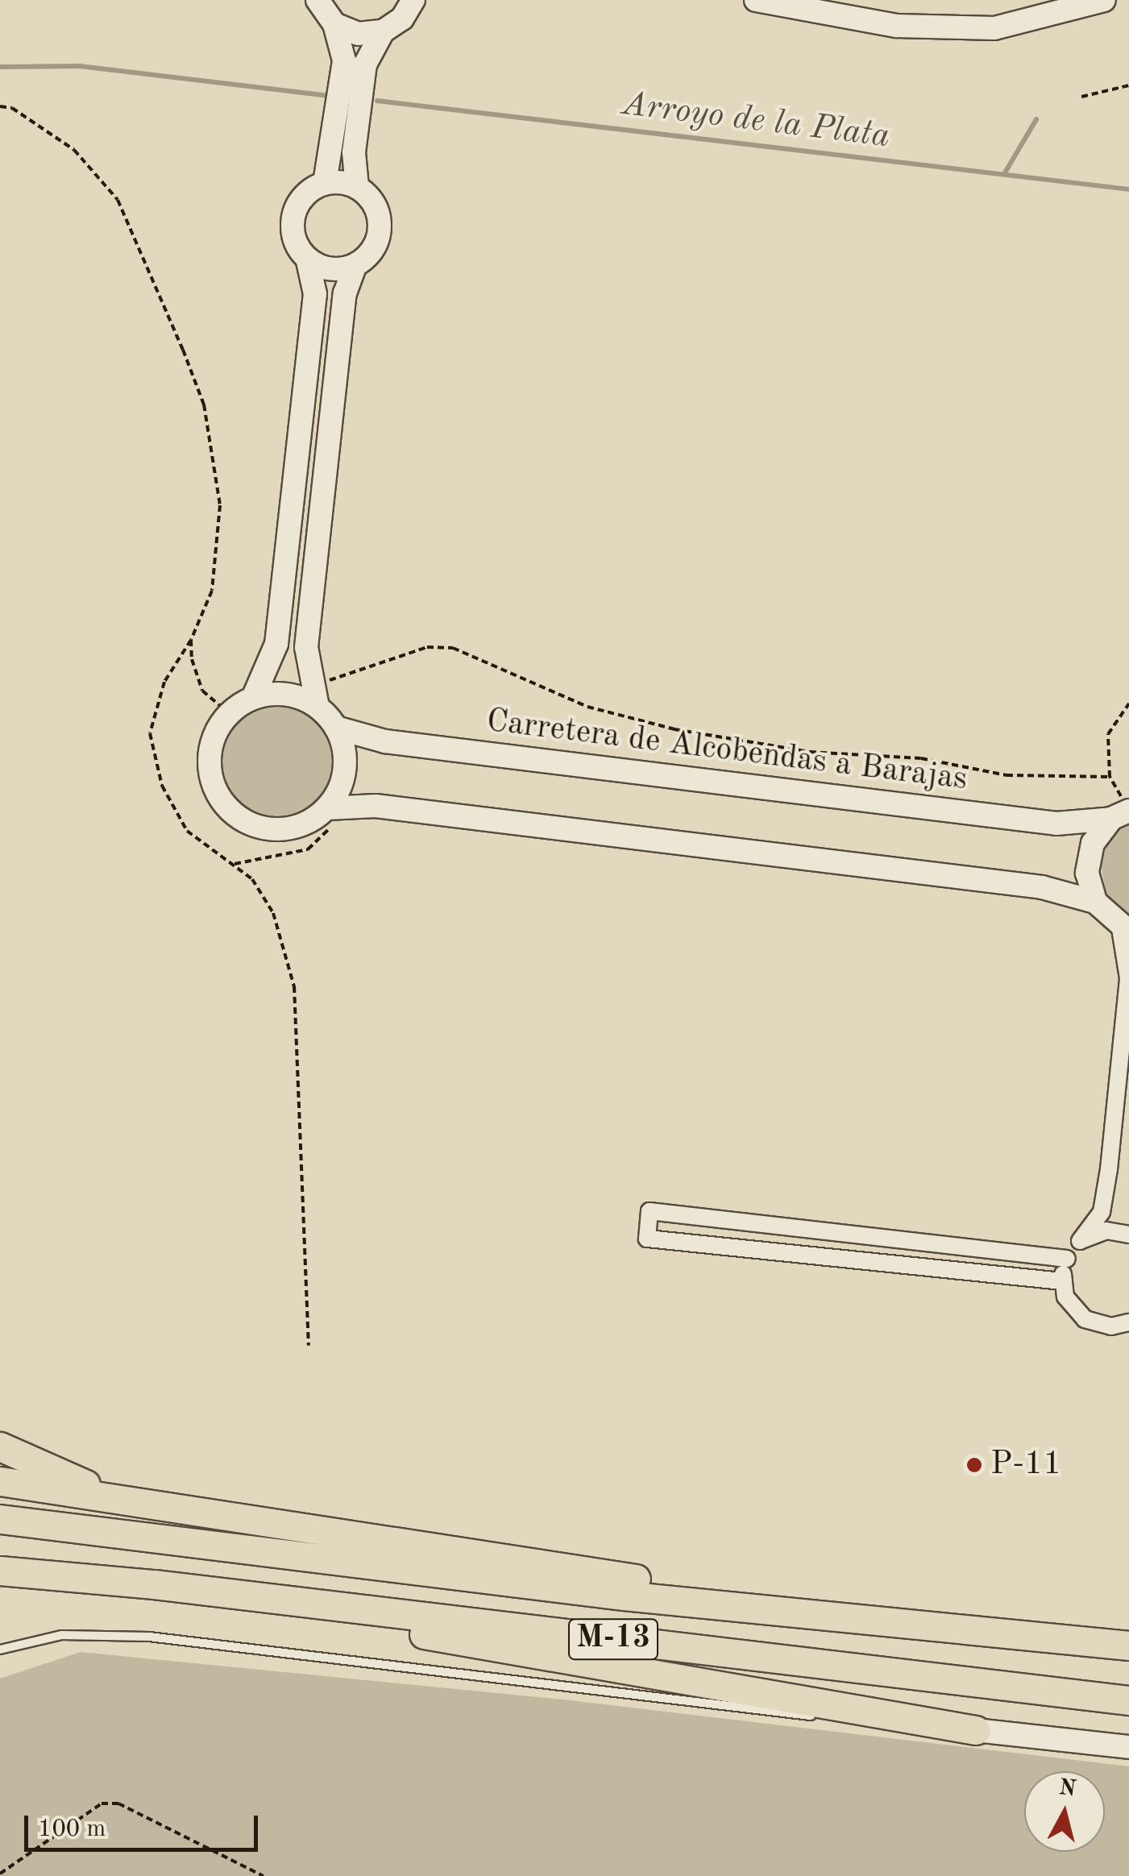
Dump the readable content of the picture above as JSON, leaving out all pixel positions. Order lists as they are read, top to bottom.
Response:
{
  "streets": {
    "highway": ["M-13"],
    "street": ["Carretera de Alcobendas a Barajas"]
  },
  "water": ["Arroyo de la Plata"],
  "places": ["P-11"],
  "scale_bar": "100 m",
  "north": "top"
}
